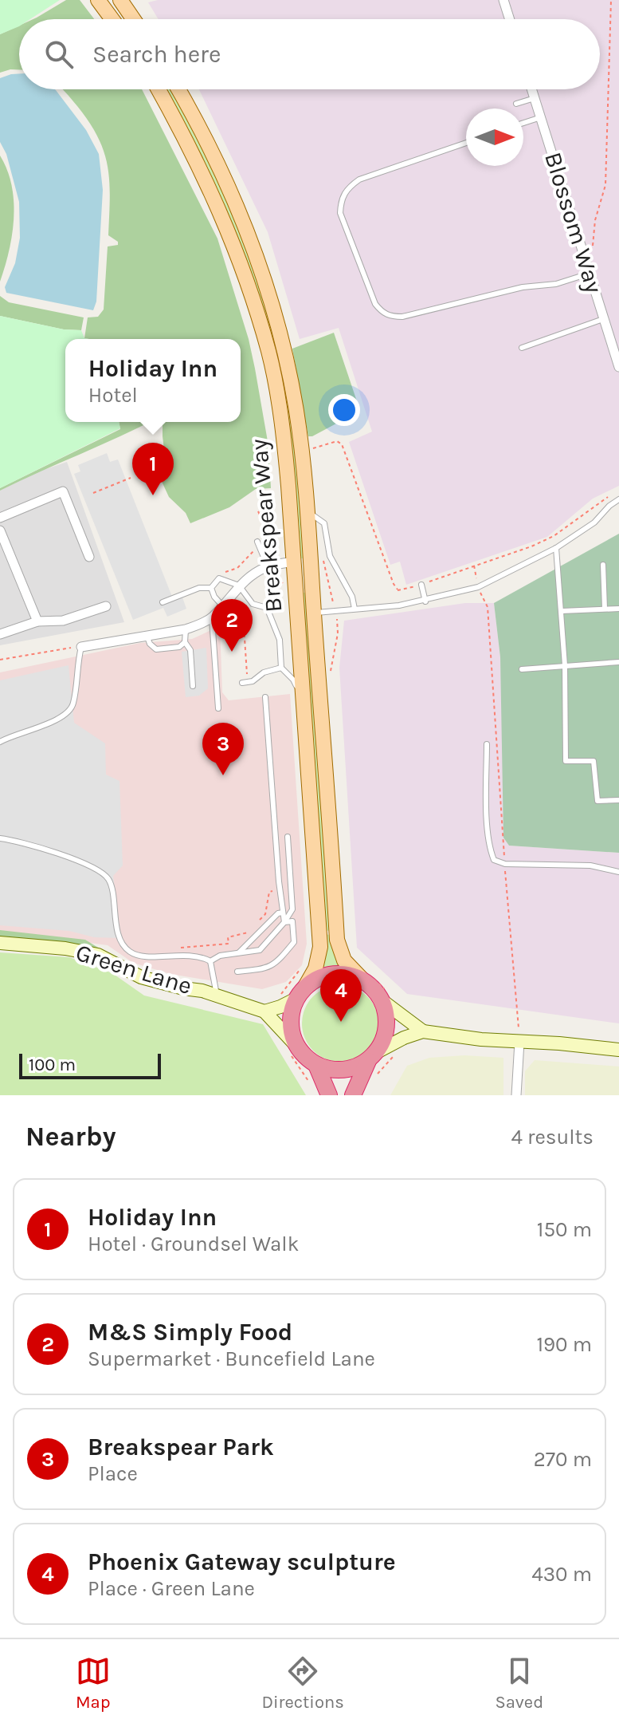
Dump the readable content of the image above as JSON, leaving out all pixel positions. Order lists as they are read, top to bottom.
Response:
{
  "streets": {
    "main road": ["Breakspear Way"],
    "street": ["Blossom Way", "Green Lane"]
  },
  "crossings": [
    ["Breakspear Way", "Green Lane"]
  ],
  "scale_bar": "100 m",
  "north": "right",
  "page": {
    "search": "Search here",
    "popup": ["Holiday Inn", "Hotel"],
    "pins": [
      "1",
      "2",
      "3",
      "4"
    ],
    "scale": "100 m",
    "heading": ["Nearby", "4 results"],
    "list": [
      {
        "mark": "1",
        "name": "Holiday Inn",
        "note": "Hotel · Groundsel Walk",
        "value": "150 m"
      },
      {
        "mark": "2",
        "name": "M&S Simply Food",
        "note": "Supermarket · Buncefield Lane",
        "value": "190 m"
      },
      {
        "mark": "3",
        "name": "Breakspear Park",
        "note": "Place",
        "value": "270 m"
      },
      {
        "mark": "4",
        "name": "Phoenix Gateway sculpture",
        "note": "Place · Green Lane",
        "value": "430 m"
      }
    ],
    "nav": ["Map", "Directions", "Saved"]
  }
}
